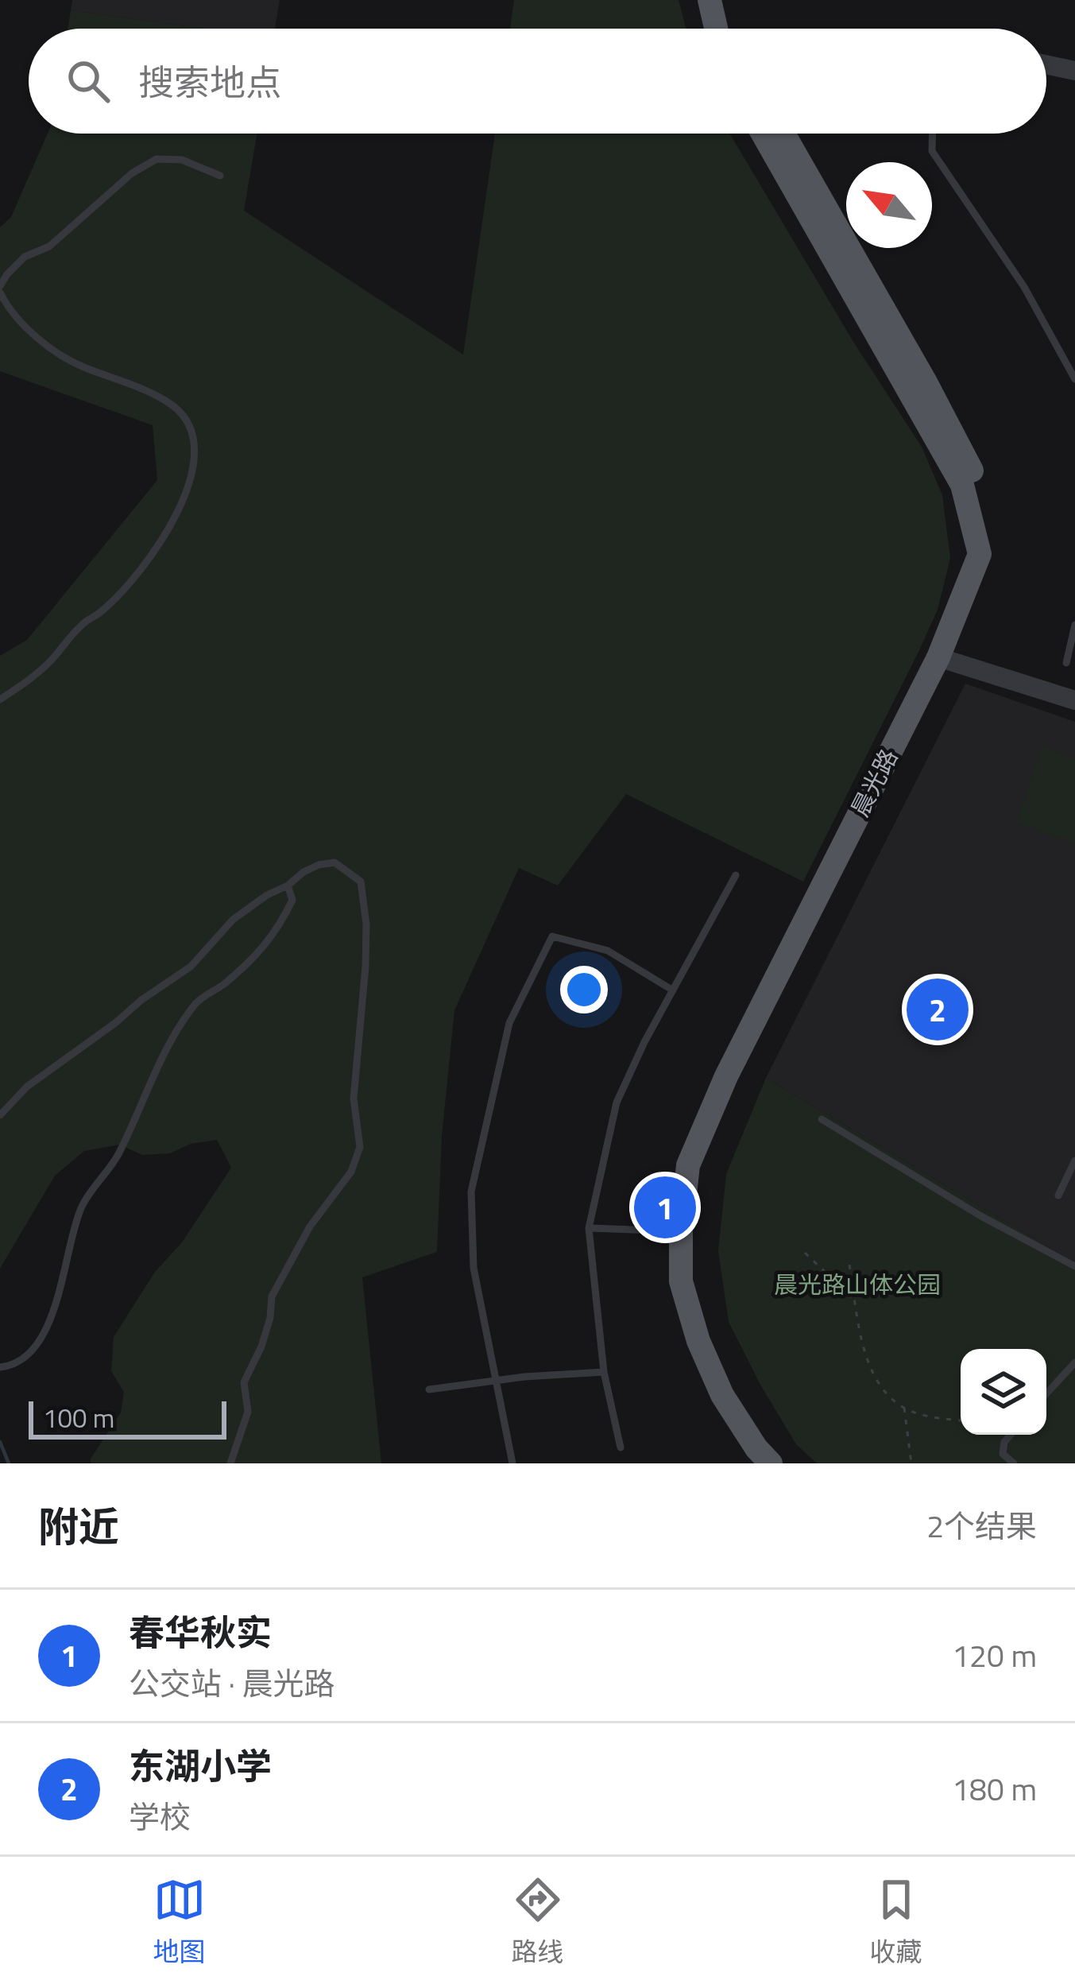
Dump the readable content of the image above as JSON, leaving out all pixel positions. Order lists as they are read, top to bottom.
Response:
{
  "streets": {
    "main road": ["晨光路"]
  },
  "parks": ["晨光路山体公园"],
  "scale_bar": "100 m",
  "north": "top left",
  "page": {
    "search": "搜索地点",
    "pins": ["2", "1"],
    "scale": "100 m",
    "heading": ["附近", "2个结果"],
    "list": [
      {
        "mark": "1",
        "name": "春华秋实",
        "note": "公交站 · 晨光路",
        "value": "120 m"
      },
      {
        "mark": "2",
        "name": "东湖小学",
        "note": "学校",
        "value": "180 m"
      }
    ],
    "nav": ["地图", "路线", "收藏"]
  }
}
